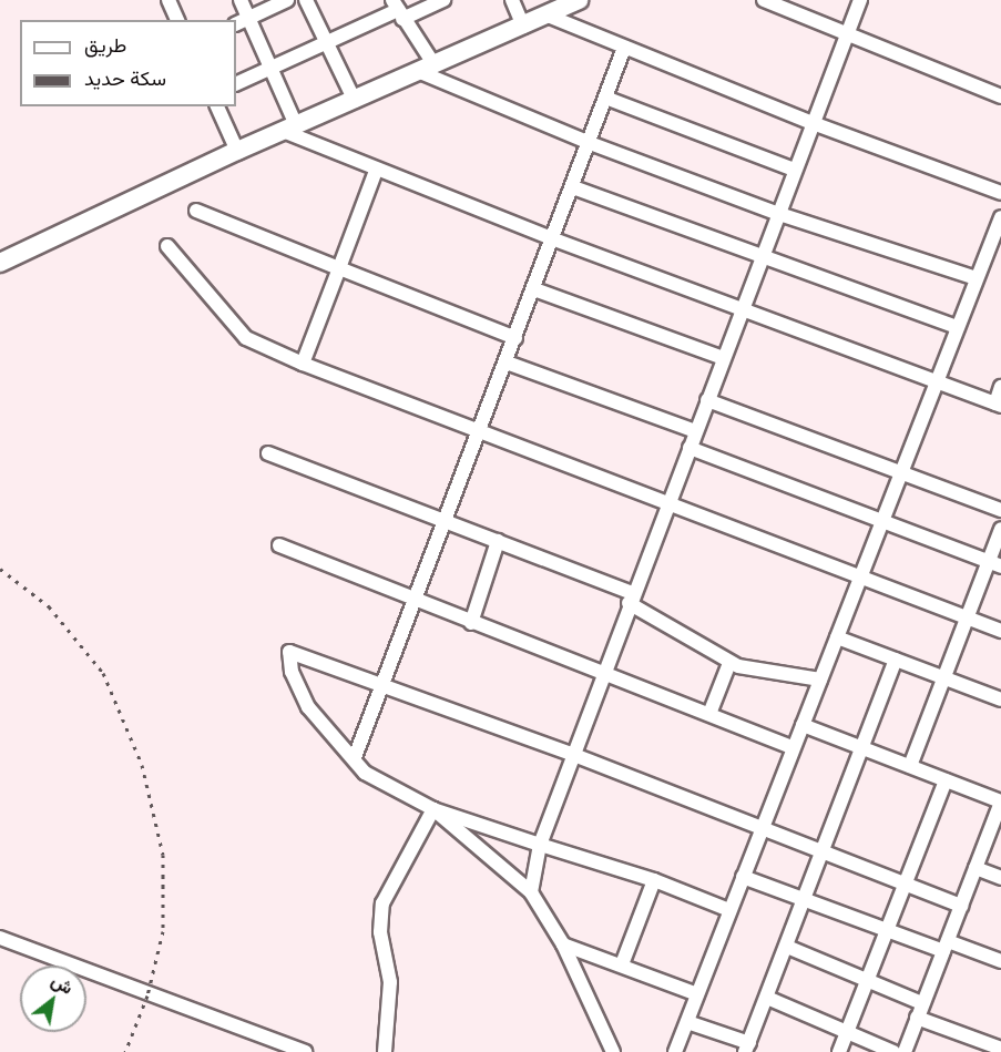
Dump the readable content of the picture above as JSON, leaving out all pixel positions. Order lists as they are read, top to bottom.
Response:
{
  "legend": ["طريق", "سكة حديد"],
  "north": "top right"
}
